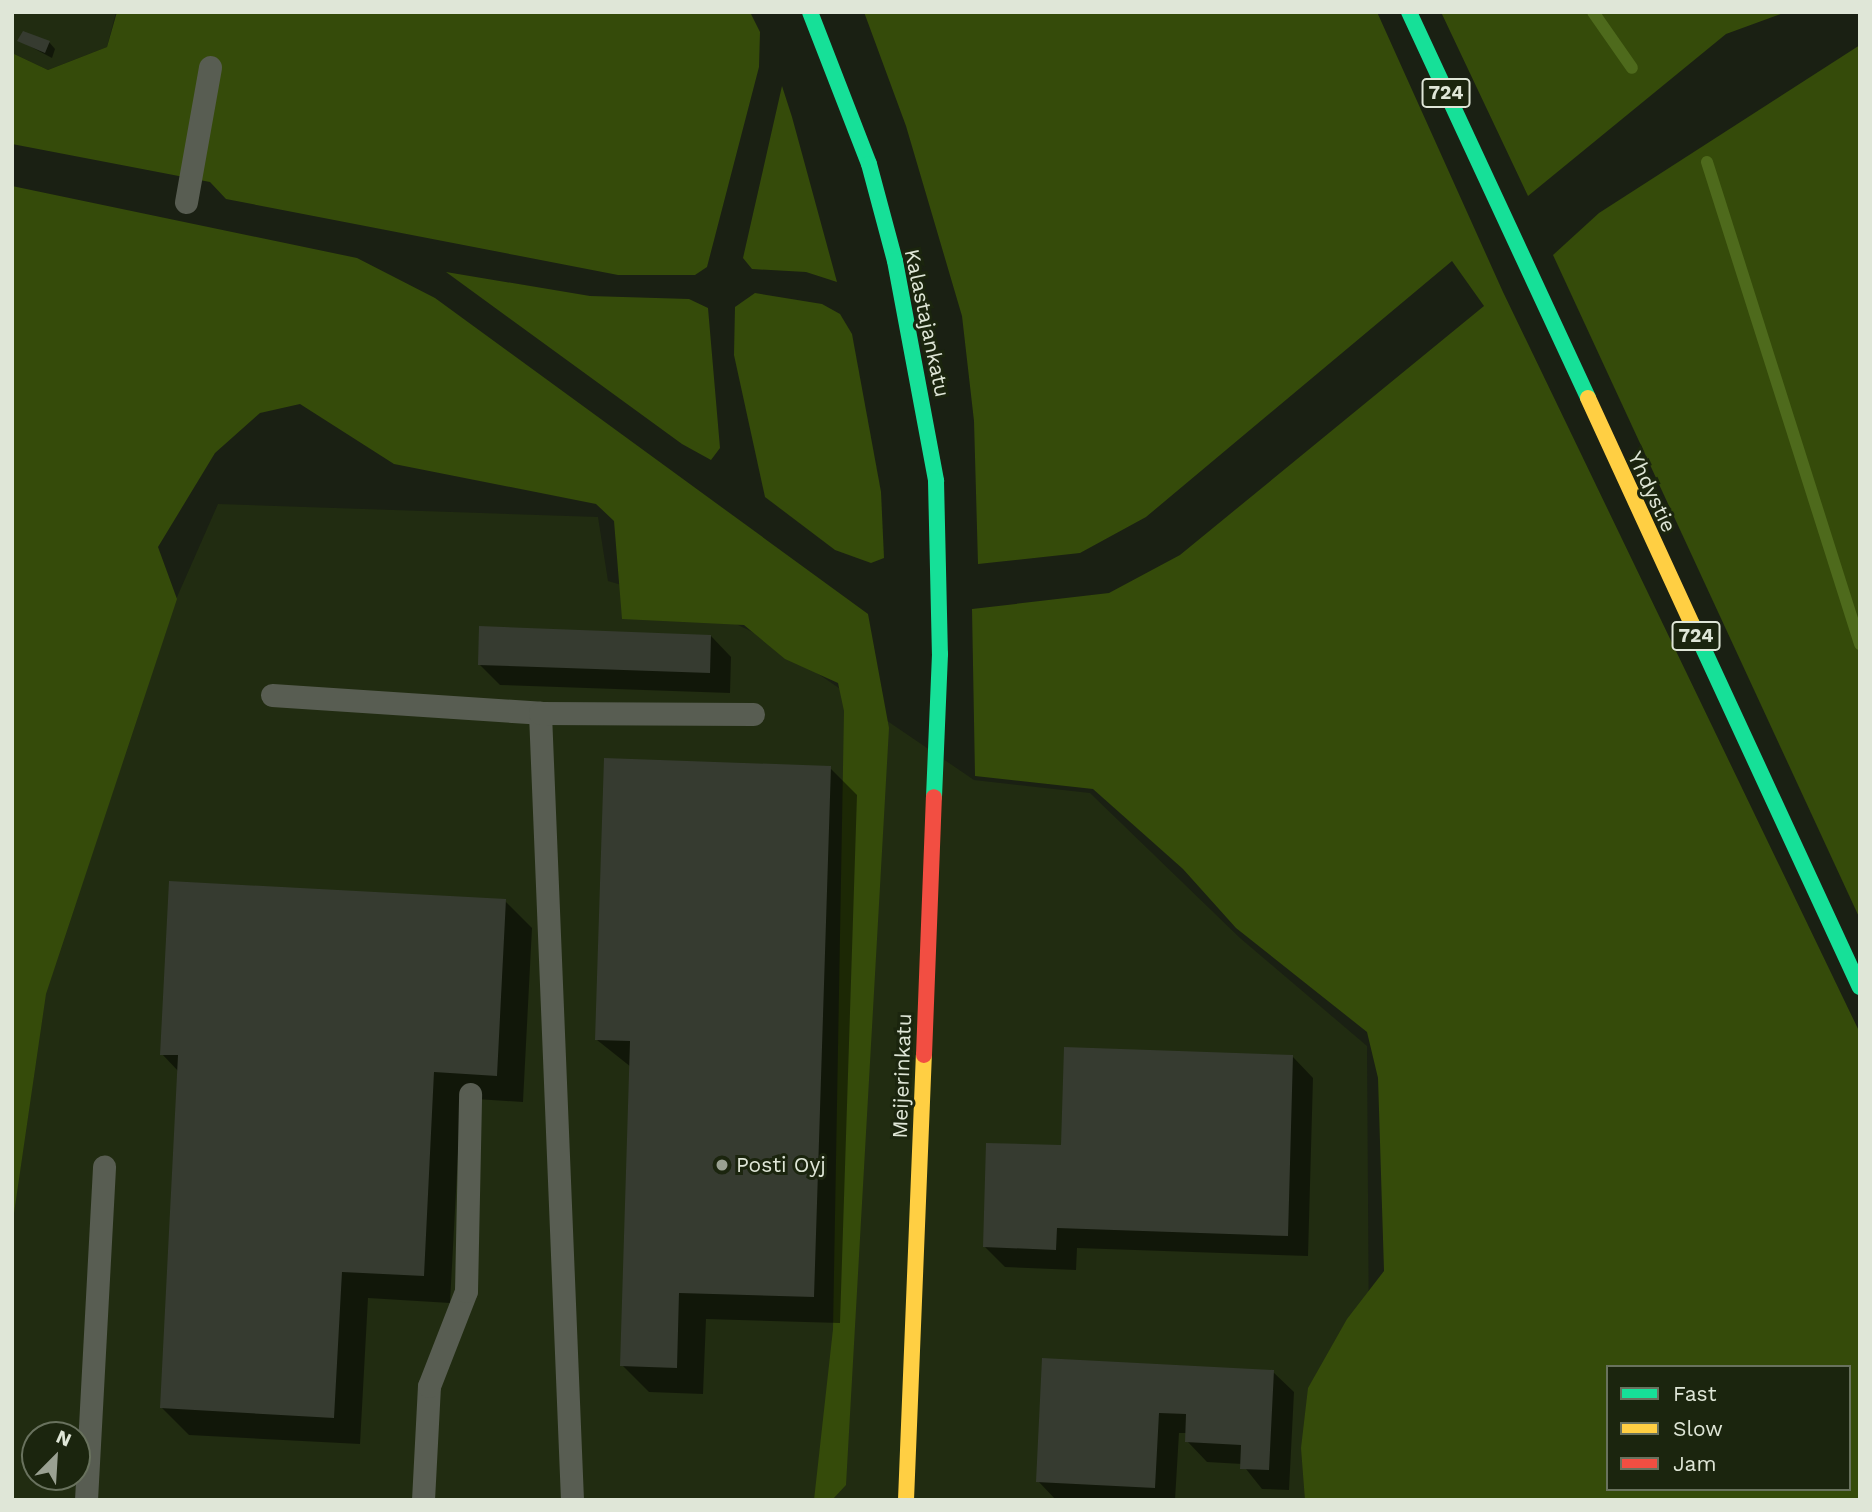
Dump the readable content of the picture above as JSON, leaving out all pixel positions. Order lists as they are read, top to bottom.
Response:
{
  "streets": {
    "street": [
      "724",
      "Kalastajankatu",
      "Yhdystie",
      "Meijerinkatu"
    ]
  },
  "crossings": [
    ["Kalastajankatu", "Meijerinkatu"]
  ],
  "places": ["Posti Oyj"],
  "legend": ["Fast", "Slow", "Jam"],
  "north": "top right"
}
